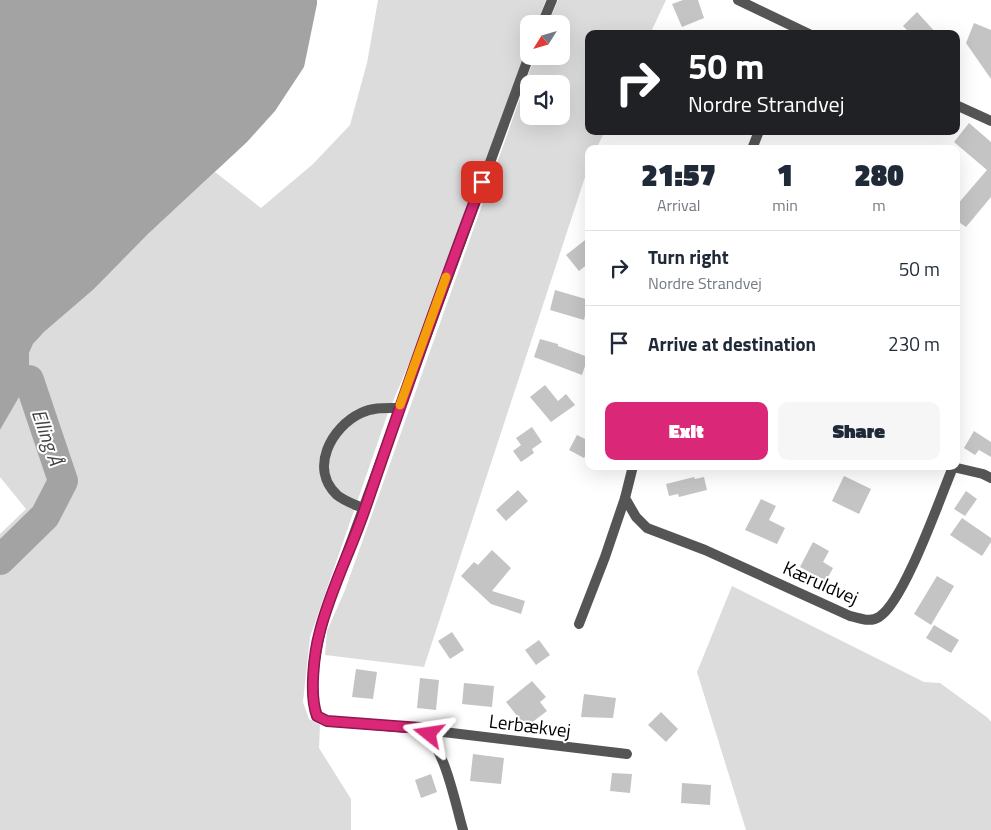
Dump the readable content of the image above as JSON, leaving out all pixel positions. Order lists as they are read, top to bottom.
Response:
{
  "streets": {
    "street": ["Kæruldvej", "Lerbækvej"]
  },
  "water": ["Elling Å"],
  "north": "bottom left",
  "page": {
    "turn": ["50 m", "Nordre Strandvej"],
    "eta": [
      "21:57",
      "Arrival",
      "1",
      "min",
      "280",
      "m"
    ],
    "list": [
      {
        "name": "Turn right",
        "note": "Nordre Strandvej",
        "value": "50 m"
      },
      {
        "name": "Arrive at destination",
        "value": "230 m"
      }
    ],
    "buttons": ["Exit", "Share"]
  }
}
